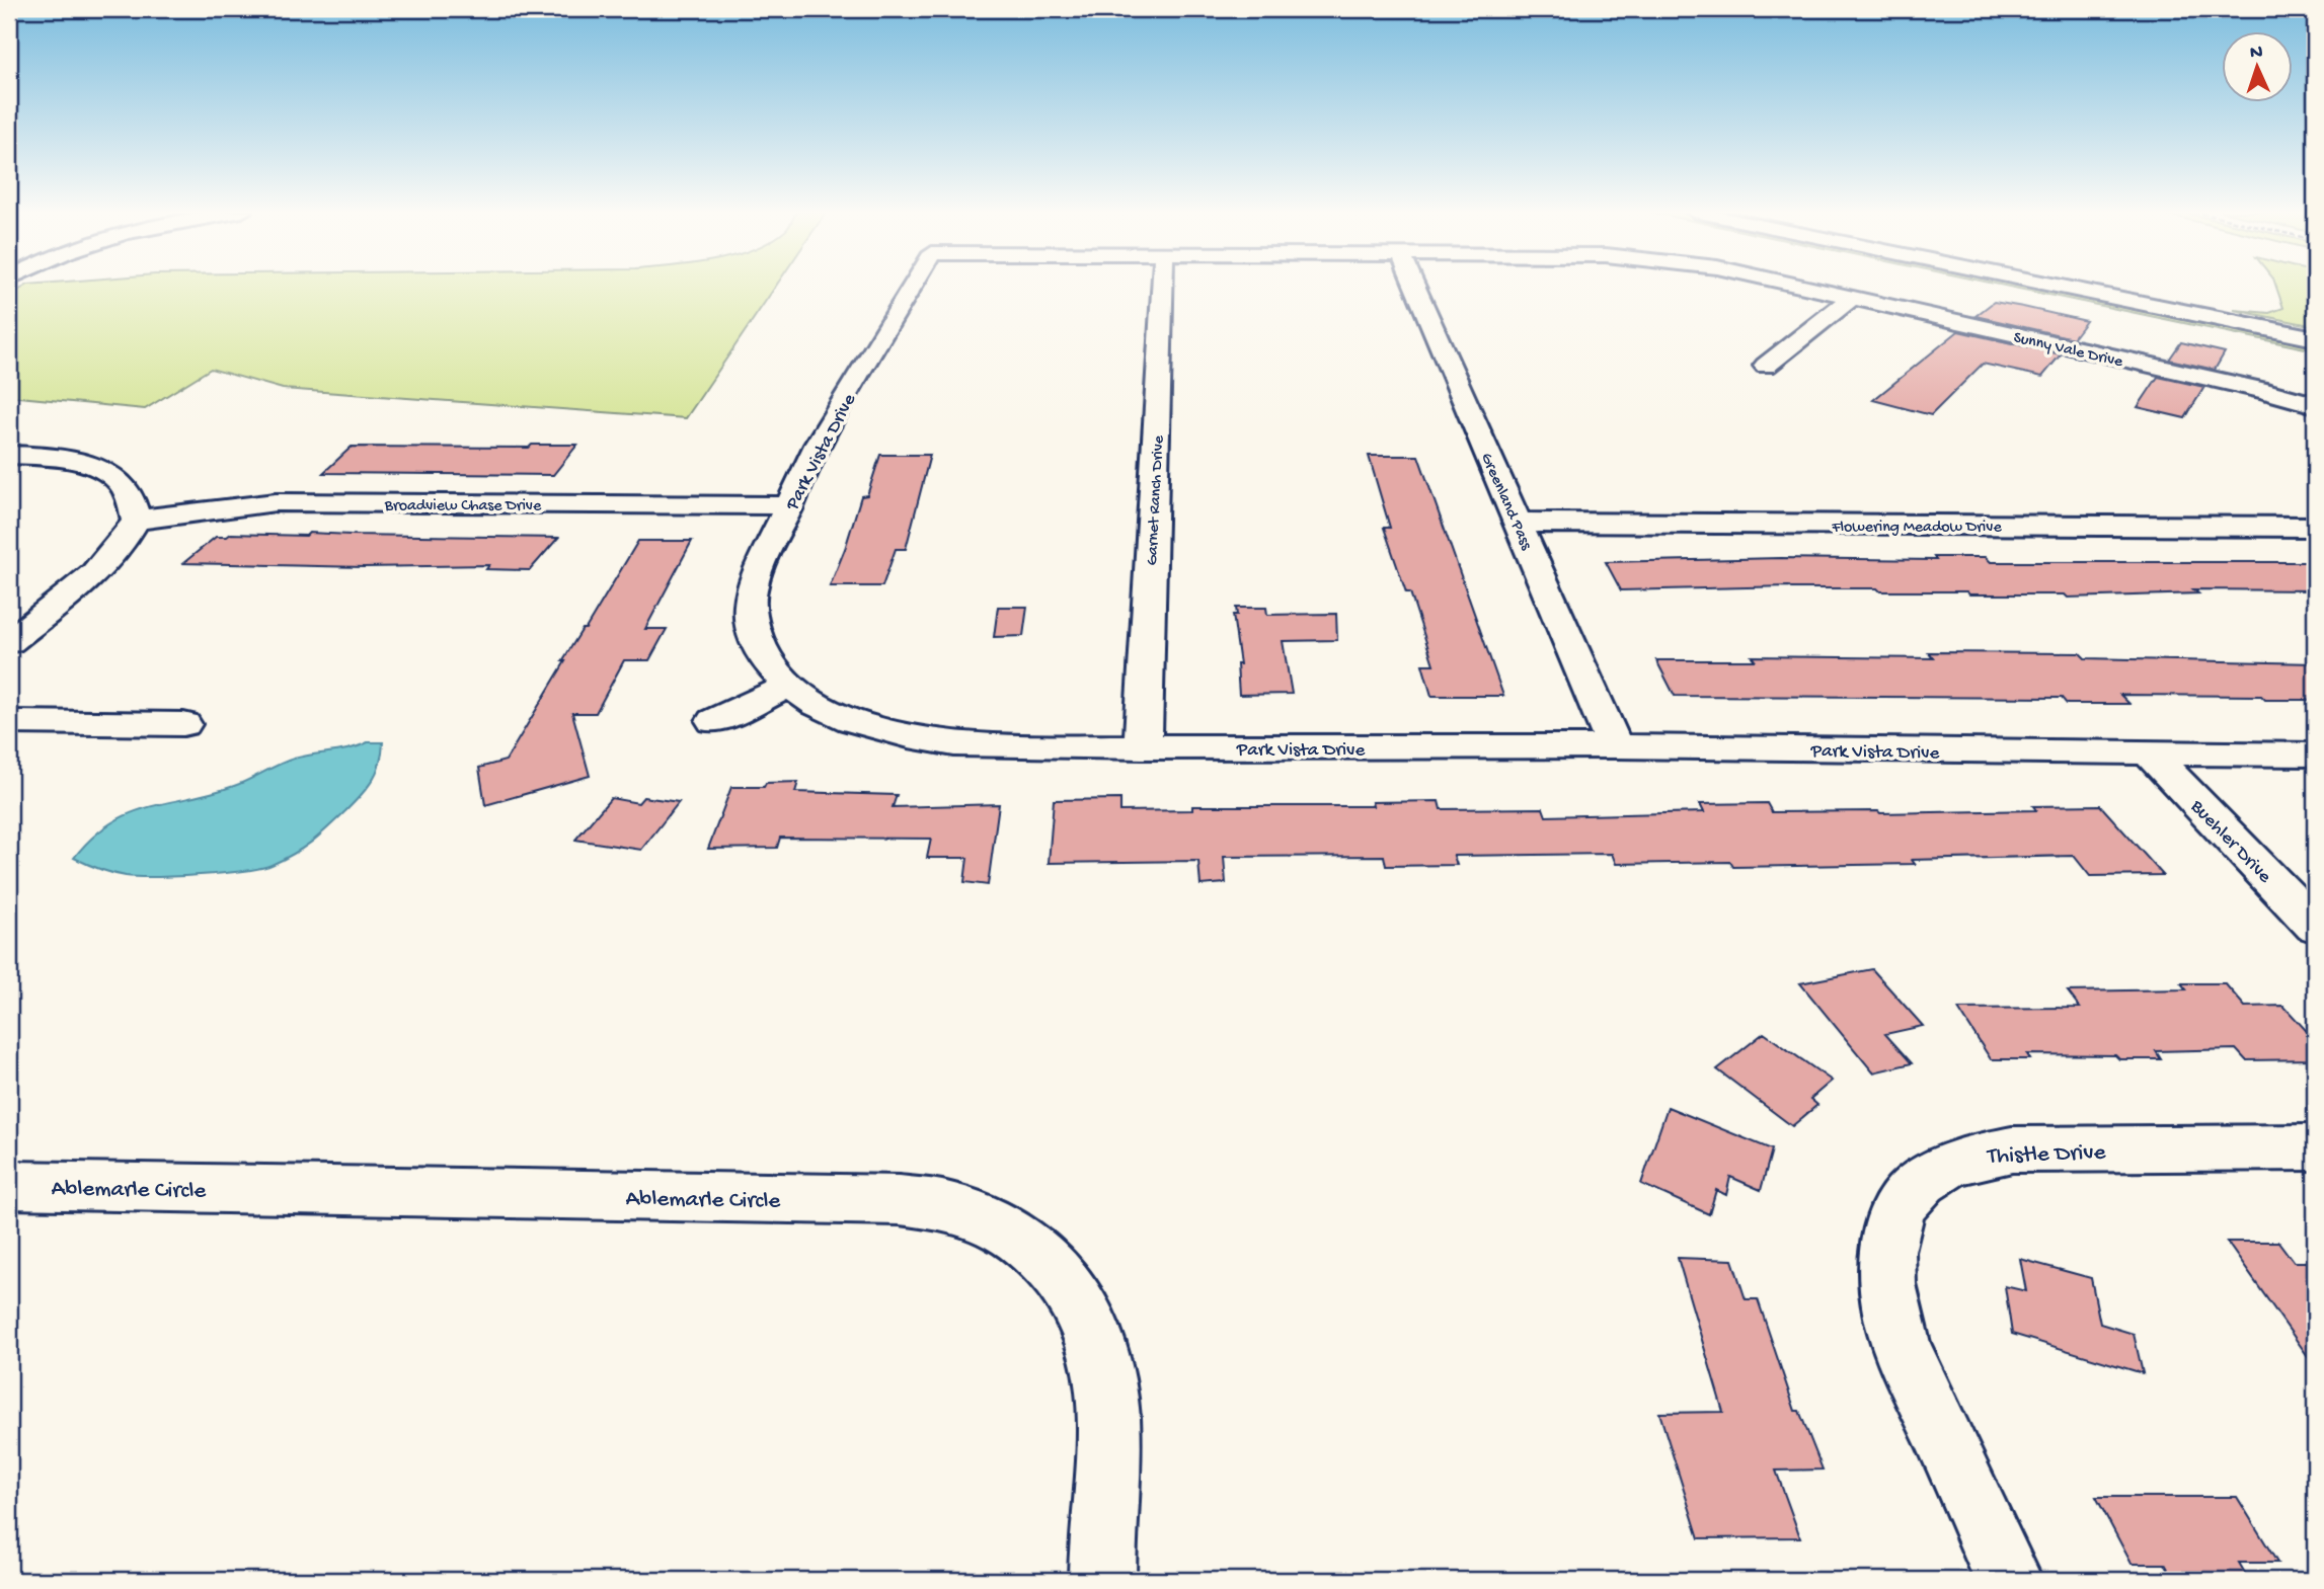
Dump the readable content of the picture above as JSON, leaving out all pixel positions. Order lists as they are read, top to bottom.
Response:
{
  "streets": {
    "street": [
      "Sunny Vale Drive",
      "Park Vista Drive",
      "Garnet Ranch Drive",
      "Greenland Pass",
      "Broadview Chase Drive",
      "Flowering Meadow Drive",
      "Buehler Drive",
      "Thistle Drive",
      "Ablemarle Circle"
    ]
  },
  "crossings": [
    ["Park Vista Drive", "Garnet Ranch Drive"],
    ["Park Vista Drive", "Greenland Pass"],
    ["Park Vista Drive", "Broadview Chase Drive"],
    ["Park Vista Drive", "Buehler Drive"],
    ["Greenland Pass", "Flowering Meadow Drive"]
  ],
  "north": "top"
}
